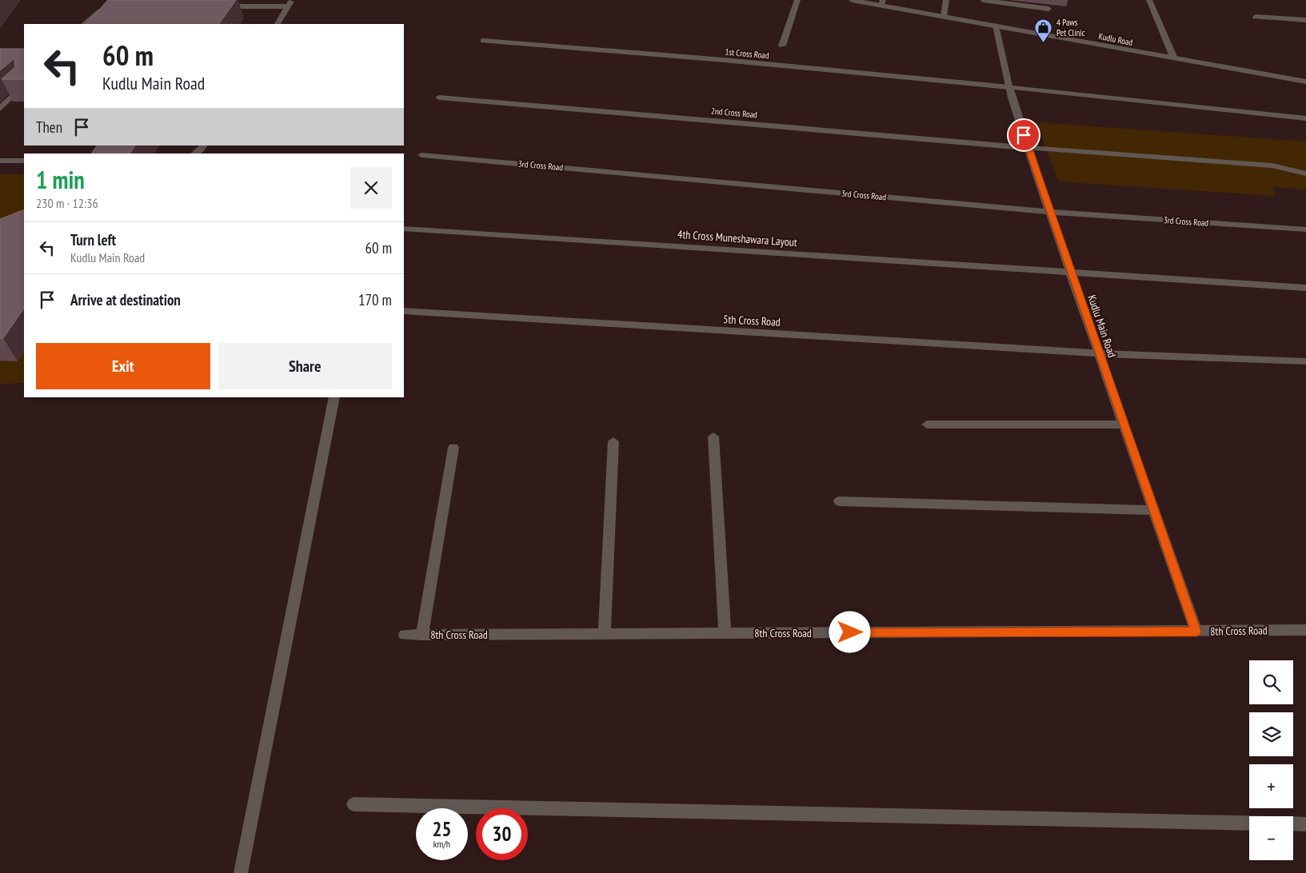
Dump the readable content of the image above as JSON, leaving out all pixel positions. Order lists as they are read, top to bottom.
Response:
{
  "streets": {
    "street": [
      "Kudlu Road",
      "1st Cross Road",
      "2nd Cross Road",
      "3rd Cross Road",
      "4th Cross Muneshawara Layout",
      "5th Cross Road",
      "Kudlu Main Road",
      "8th Cross Road"
    ]
  },
  "crossings": [
    ["Kudlu Road", "Kudlu Main Road"],
    ["1st Cross Road", "Kudlu Main Road"],
    ["2nd Cross Road", "Kudlu Main Road"],
    ["3rd Cross Road", "Kudlu Main Road"],
    ["4th Cross Muneshawara Layout", "Kudlu Main Road"],
    ["5th Cross Road", "Kudlu Main Road"],
    ["Kudlu Main Road", "8th Cross Road"]
  ],
  "places": {
    "shop": ["4 Paws Pet Clinic"]
  },
  "page": {
    "turn": ["60 m", "Kudlu Main Road"],
    "then": "Then",
    "heading": ["1 min", "230 m · 12:36"],
    "list": [
      {
        "name": "Turn left",
        "note": "Kudlu Main Road",
        "value": "60 m"
      },
      {
        "name": "Arrive at destination",
        "value": "170 m"
      }
    ],
    "buttons": ["Exit", "Share"],
    "map_buttons": ["+", "−"],
    "speed": "25 km/h",
    "limit": "30"
  }
}
